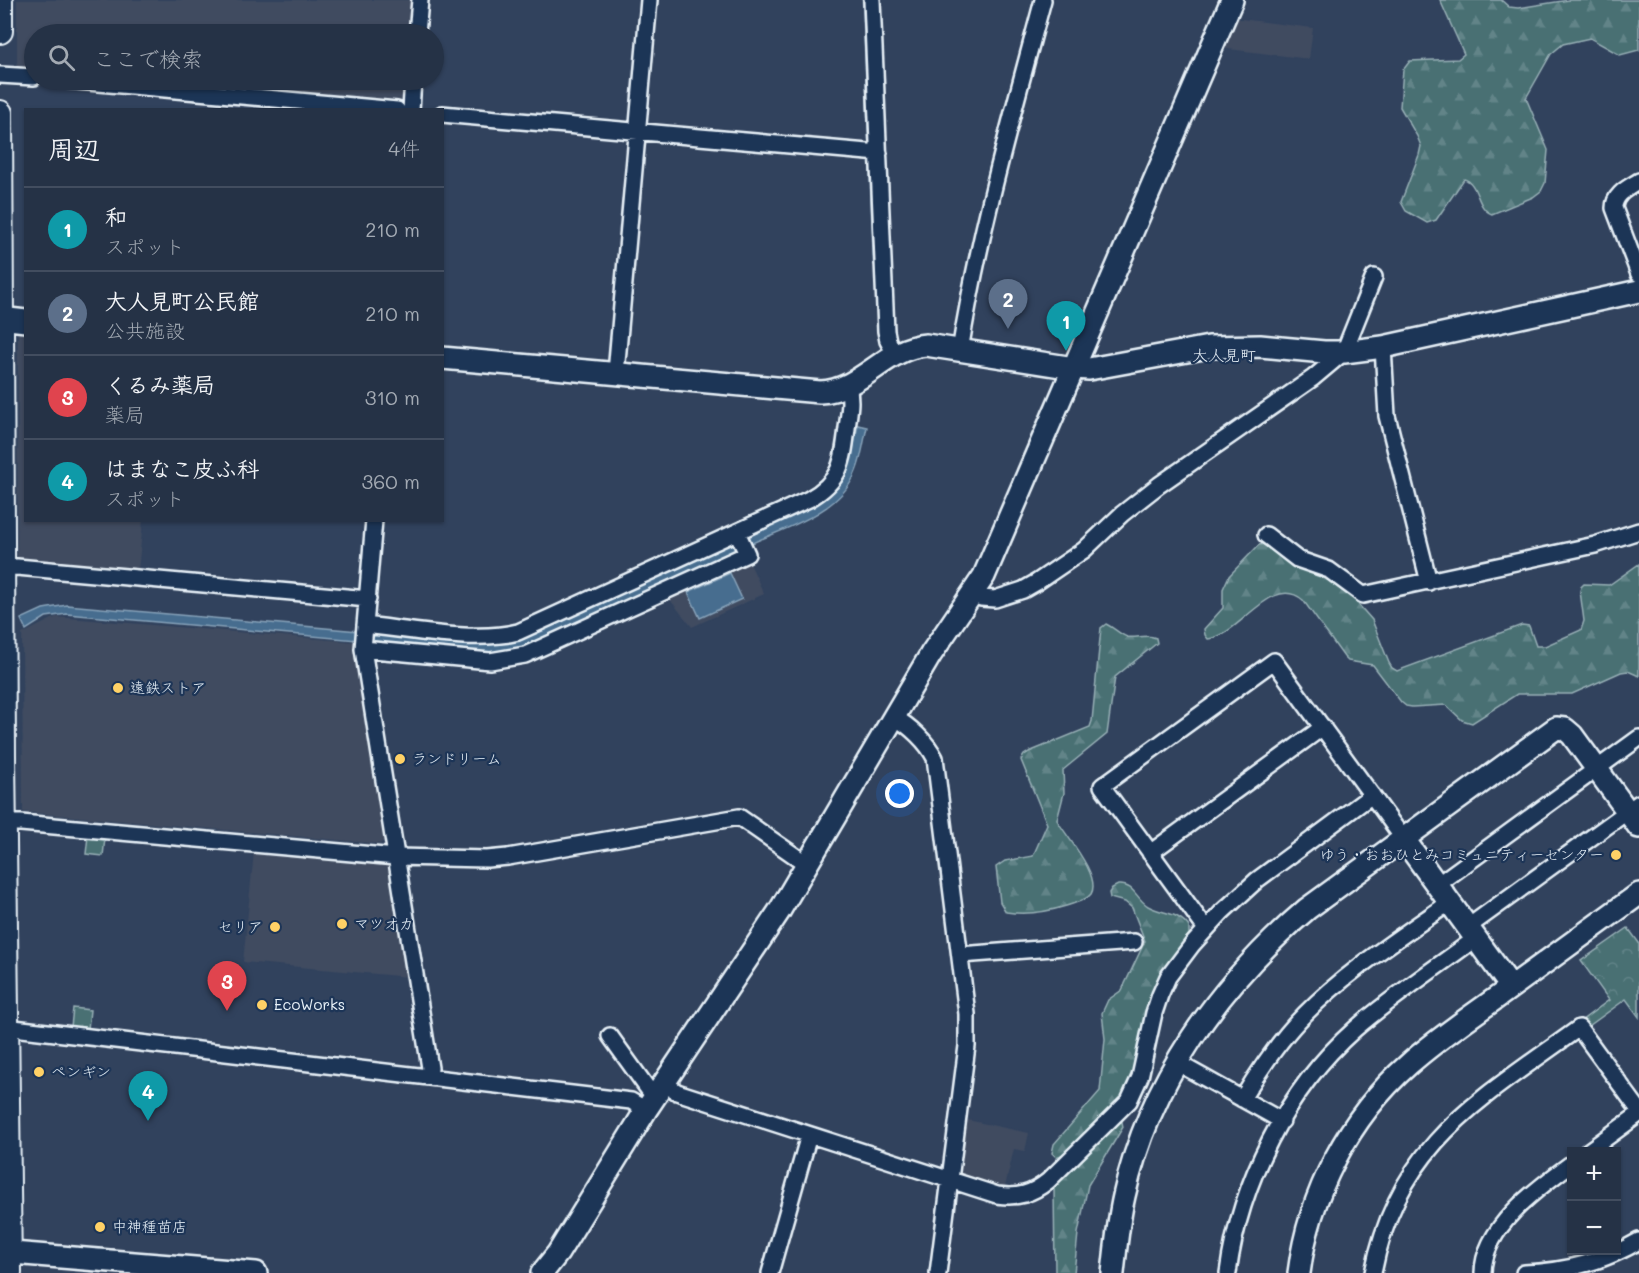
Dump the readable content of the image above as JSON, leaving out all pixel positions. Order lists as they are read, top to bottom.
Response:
{
  "districts": ["大人見町"],
  "places": [
    "遠鉄ストア",
    "ランドリーム",
    "ゆう・おおひとみコミュニティーセンター",
    "マツオカ",
    "セリア",
    "EcoWorks",
    "ペンギン",
    "中神種苗店"
  ],
  "page": {
    "search": "ここで検索",
    "heading": ["周辺", "4件"],
    "list": [
      {
        "mark": "1",
        "name": "和",
        "note": "スポット",
        "value": "210 m"
      },
      {
        "mark": "2",
        "name": "大人見町公民館",
        "note": "公共施設",
        "value": "210 m"
      },
      {
        "mark": "3",
        "name": "くるみ薬局",
        "note": "薬局",
        "value": "310 m"
      },
      {
        "mark": "4",
        "name": "はまなこ皮ふ科",
        "note": "スポット",
        "value": "360 m"
      }
    ],
    "pins": [
      "2",
      "1",
      "3",
      "4"
    ],
    "map_buttons": ["+", "−"]
  }
}
